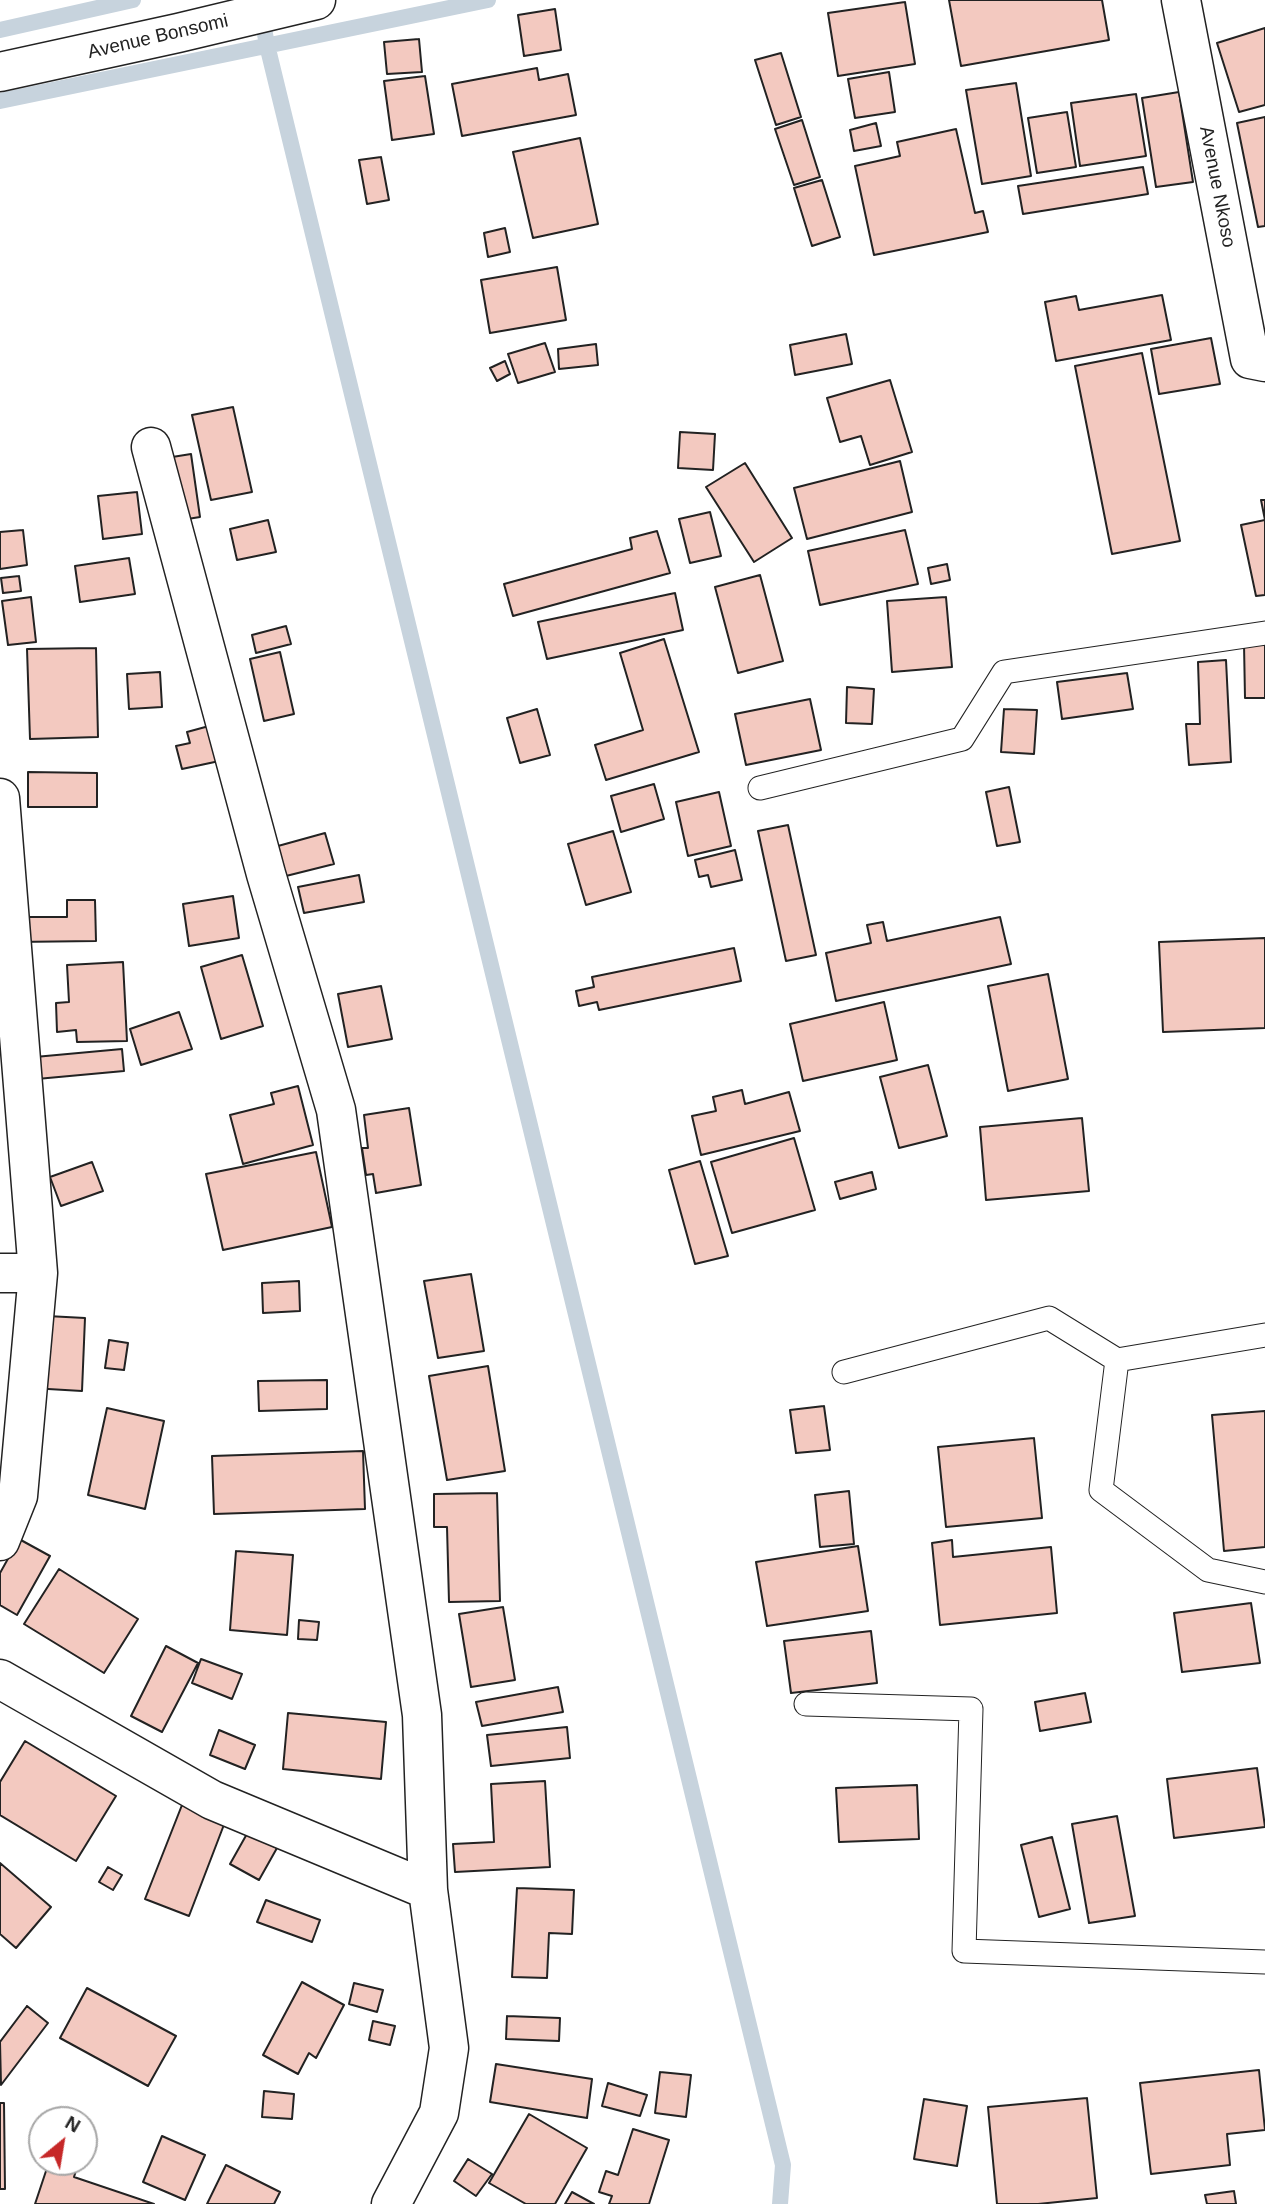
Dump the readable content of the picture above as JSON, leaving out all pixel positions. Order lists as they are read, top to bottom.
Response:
{
  "streets": {
    "street": ["Avenue Bonsomi", "Avenue Nkoso"]
  },
  "north": "top right"
}
